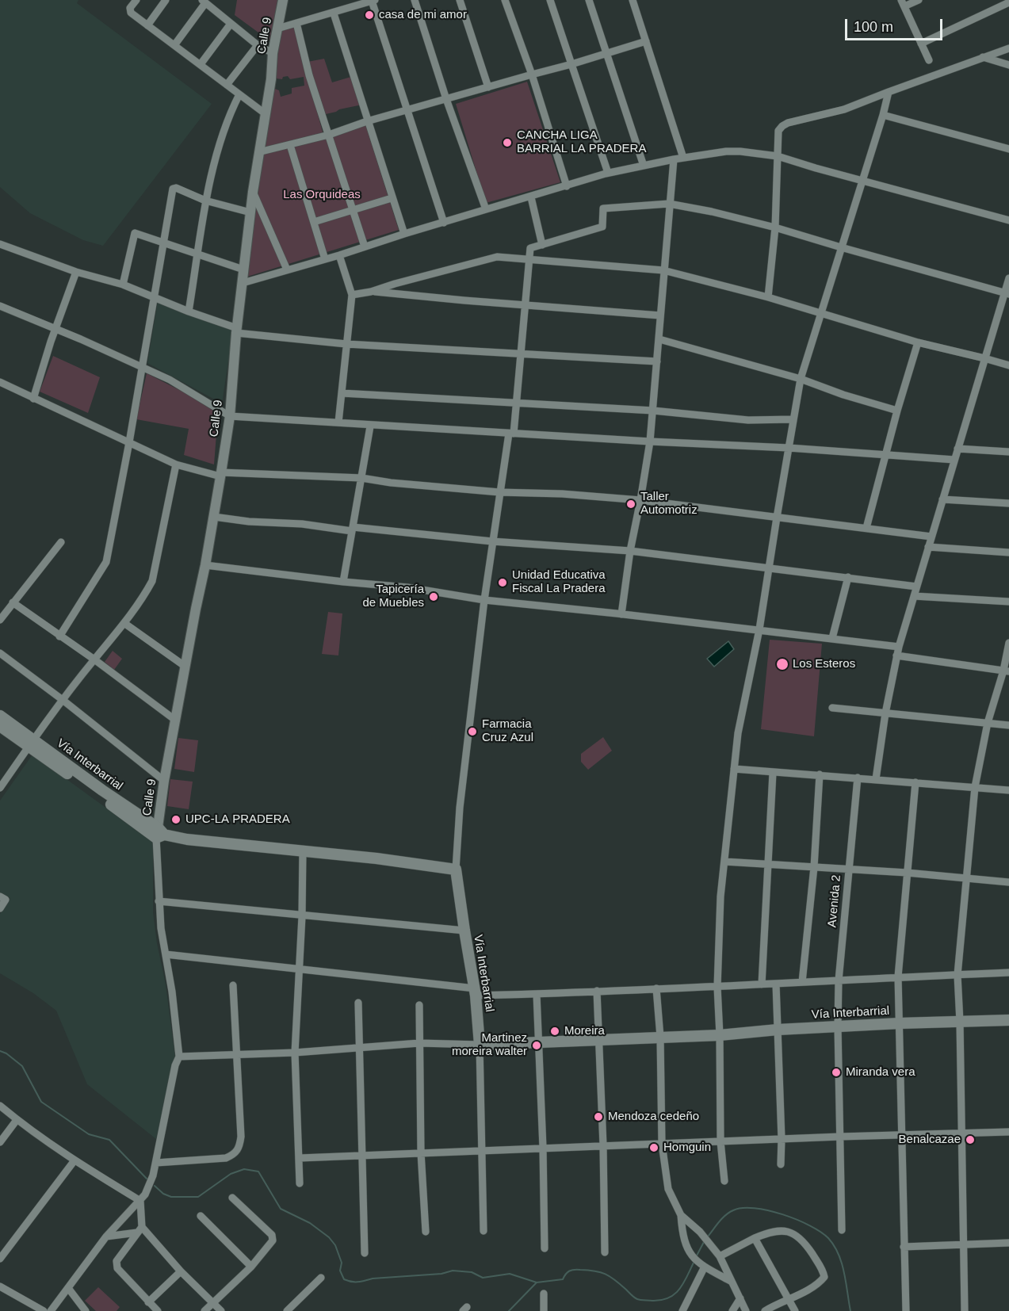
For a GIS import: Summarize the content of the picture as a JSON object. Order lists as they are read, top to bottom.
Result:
{
  "streets": {
    "main road": ["Vía Interbarrial"],
    "street": ["Calle 9", "Avenida 2"]
  },
  "crossings": [
    ["Calle 9", "Vía Interbarrial"],
    ["Vía Interbarrial", "Avenida 2"]
  ],
  "parks": ["Las Orquideas"],
  "places": [
    "casa de mi amor",
    "CANCHA LIGA BARRIAL LA PRADERA",
    "Taller Automotriz",
    "Unidad Educativa Fiscal La Pradera",
    "Tapicería de Muebles",
    "Los Esteros",
    "Farmacia Cruz Azul",
    "UPC-LA PRADERA",
    "Moreira",
    "Martinez moreira walter",
    "Miranda vera",
    "Mendoza cedeño",
    "Benalcazae",
    "Homguin"
  ],
  "scale_bar": "100 m"
}
